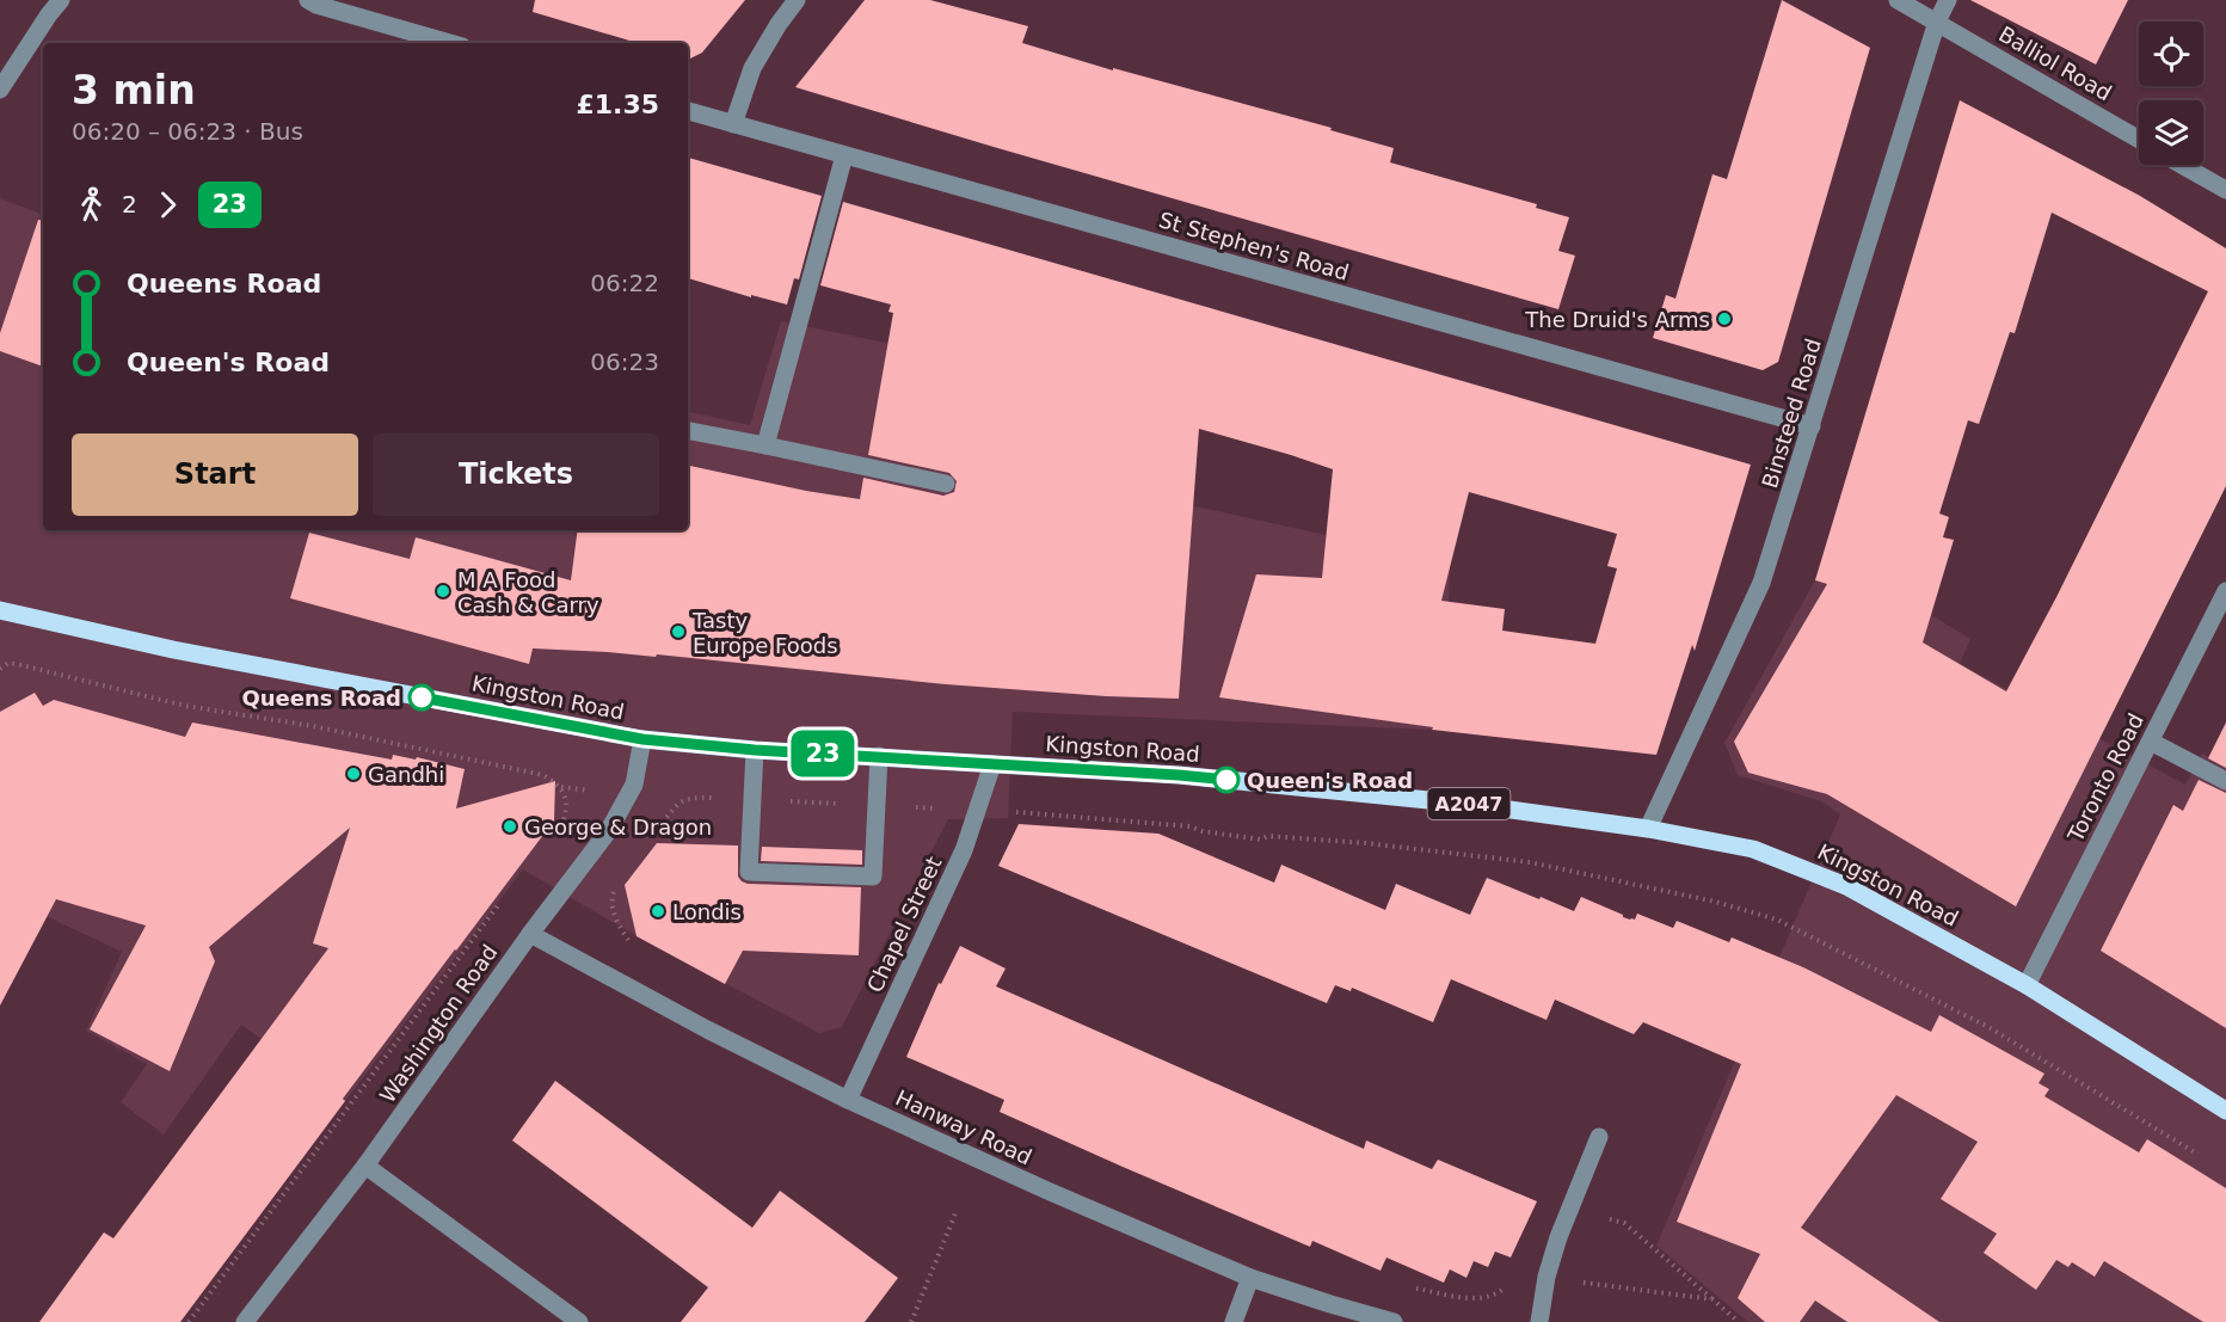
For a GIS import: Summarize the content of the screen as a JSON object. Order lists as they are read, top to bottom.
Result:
{
  "streets": {
    "main road": ["Kingston Road", "A2047"],
    "street": [
      "Balliol Road",
      "St Stephen's Road",
      "Binsteed Road",
      "Toronto Road",
      "Chapel Street",
      "Washington Road",
      "Hanway Road"
    ]
  },
  "crossings": [
    ["Balliol Road", "Binsteed Road"],
    ["St Stephen's Road", "Binsteed Road"],
    ["Binsteed Road", "Kingston Road"],
    ["Kingston Road", "Toronto Road"],
    ["Kingston Road", "Chapel Street"],
    ["Kingston Road", "Washington Road"],
    ["Chapel Street", "Hanway Road"],
    ["Washington Road", "Hanway Road"]
  ],
  "places": [
    "The Druid's Arms",
    "M A Food Cash & Carry",
    "Tasty Europe Foods",
    "Queens Road",
    "Gandhi",
    "Queen's Road",
    "George & Dragon",
    "Londis"
  ],
  "lines": ["bus line 23"],
  "page": {
    "on_map": "23",
    "heading": ["3 min", "06:20 – 06:23 · Bus", "£1.35"],
    "legs": ["2", "23"],
    "list": [
      {
        "name": "Queens Road",
        "value": "06:22"
      },
      {
        "name": "Queen's Road",
        "value": "06:23"
      }
    ],
    "buttons": ["Start", "Tickets"]
  }
}
